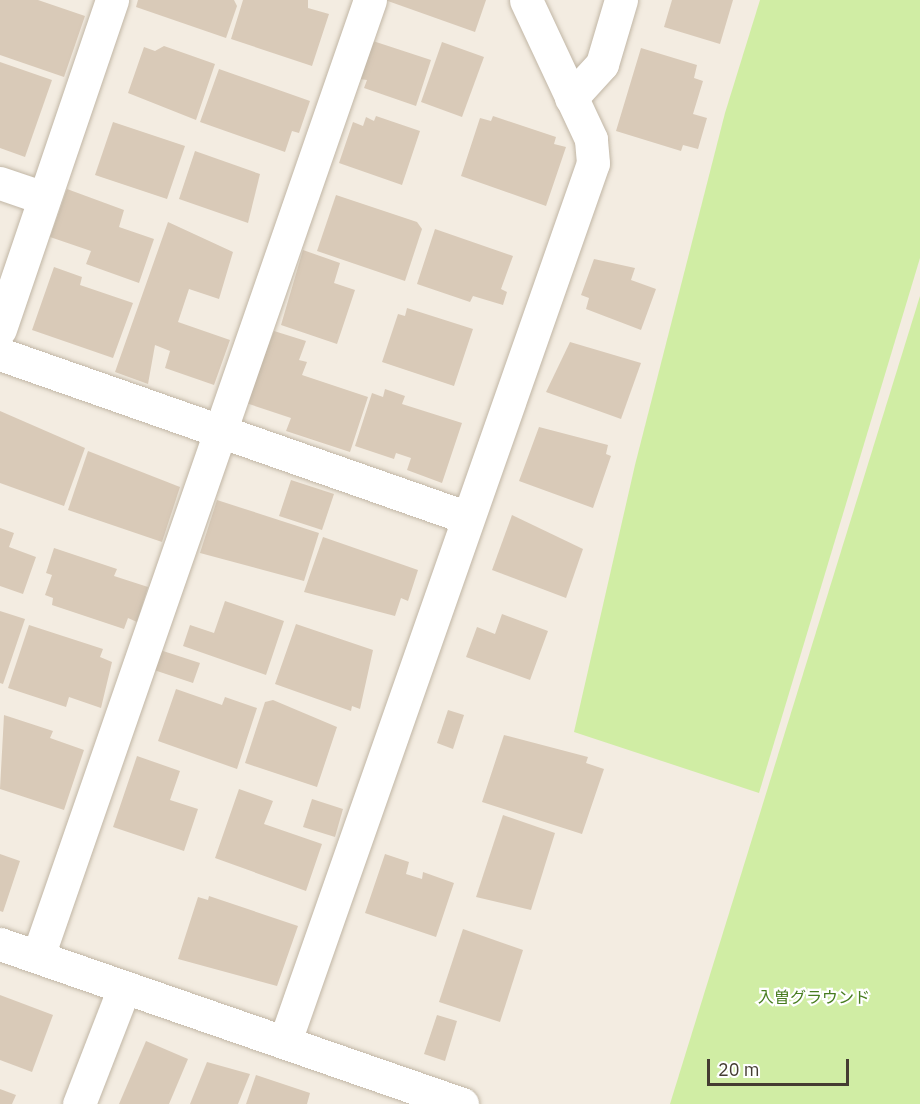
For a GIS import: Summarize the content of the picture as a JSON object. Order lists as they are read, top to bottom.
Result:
{
  "parks": ["入曽グラウンド"],
  "scale_bar": "20 m"
}
